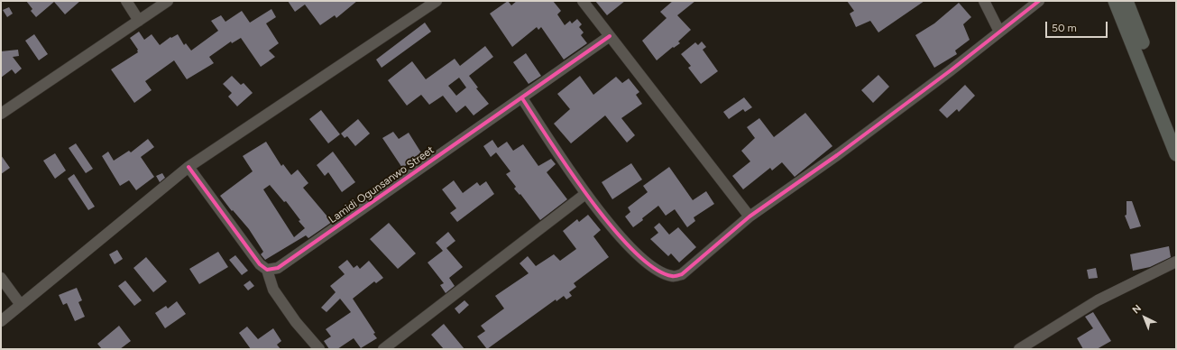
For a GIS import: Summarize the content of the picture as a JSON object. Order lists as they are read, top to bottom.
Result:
{
  "streets": {
    "street": ["Lamidi Ogunsanwo Street"]
  },
  "scale_bar": "50 m",
  "north": "top left"
}
